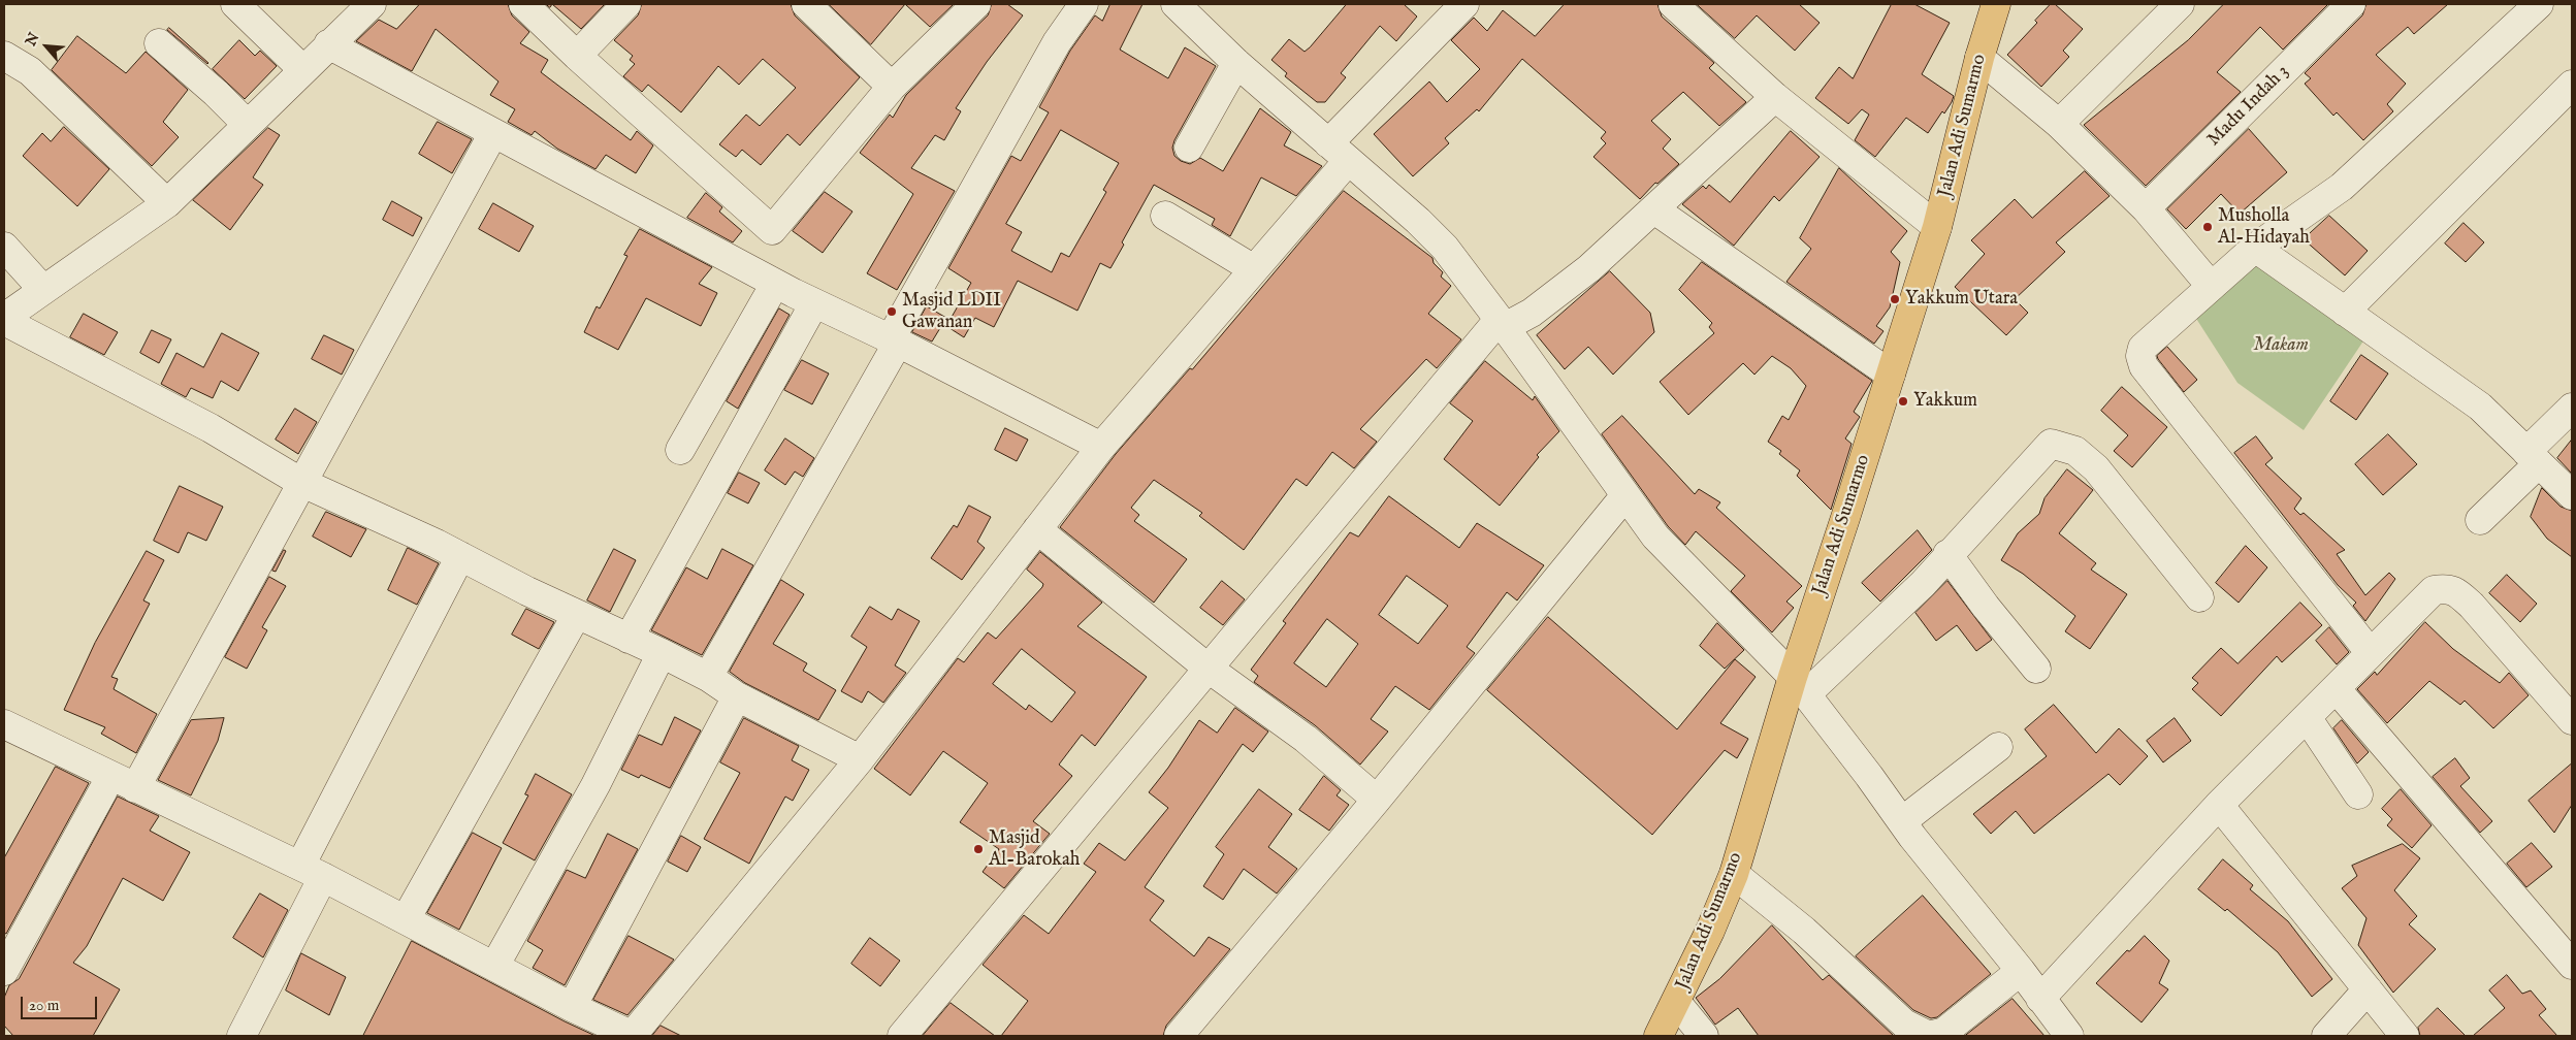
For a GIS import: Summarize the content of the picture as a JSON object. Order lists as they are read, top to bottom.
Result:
{
  "streets": {
    "main road": ["Jalan Adi Sumarmo"],
    "street": ["Madu Indah 3"]
  },
  "parks": ["Makam"],
  "places": [
    "Musholla Al-Hidayah",
    "Yakkum Utara",
    "Masjid LDII Gawanan",
    "Yakkum",
    "Masjid Al-Barokah"
  ],
  "scale_bar": "20 m",
  "north": "top left"
}
